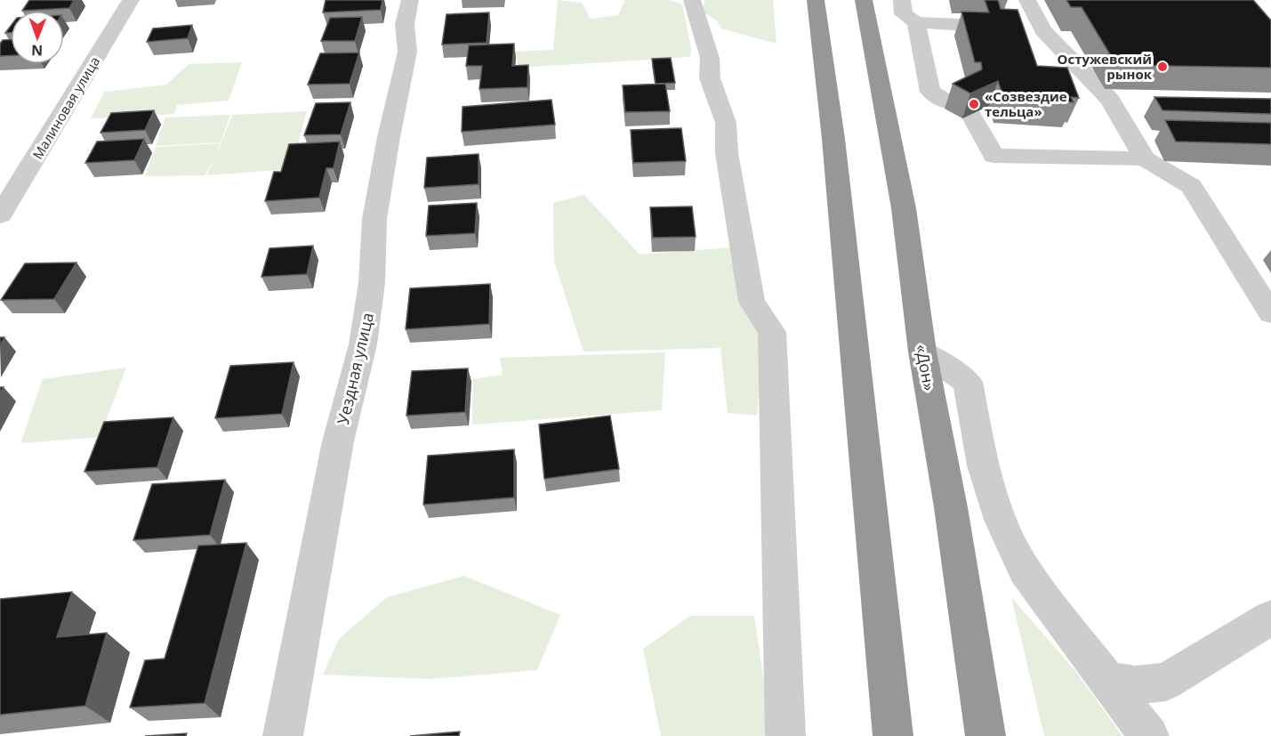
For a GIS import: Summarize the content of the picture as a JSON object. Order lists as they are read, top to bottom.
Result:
{
  "streets": {
    "highway": ["«Дон»"],
    "street": ["Малиновая улица", "Уездная улица"]
  },
  "places": ["Остужевский рынок", "«Созвездие тельца»"],
  "north": "bottom"
}
